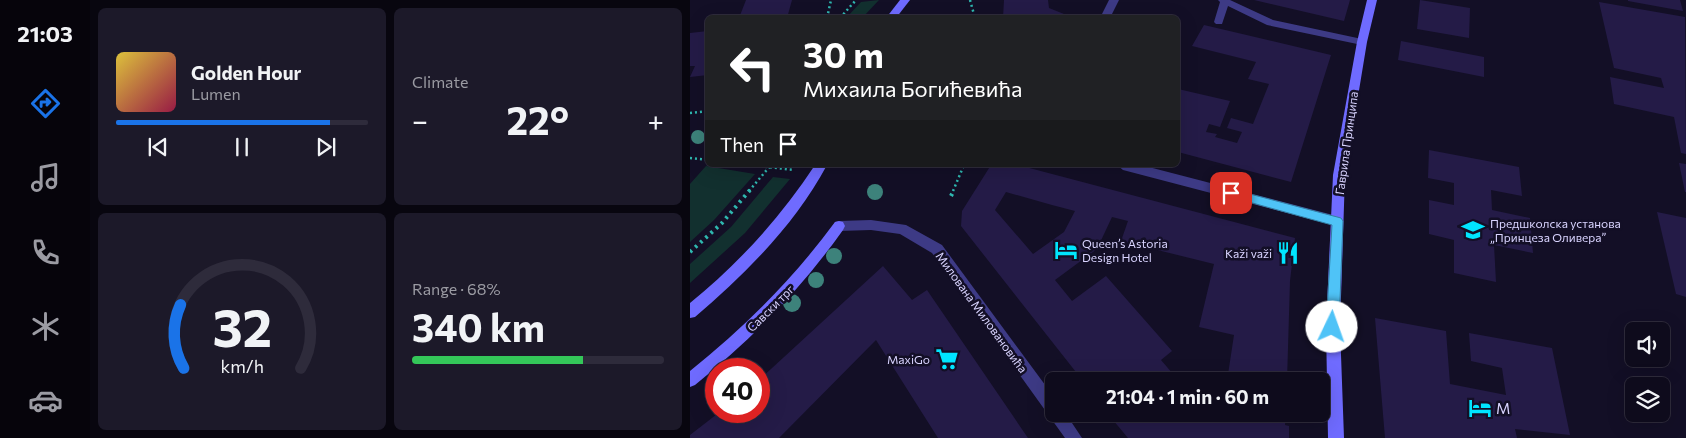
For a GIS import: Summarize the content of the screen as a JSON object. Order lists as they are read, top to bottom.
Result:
{
  "streets": {
    "street": ["Гаврила Принципа", "Савски трг", "Милована Миловановића"]
  },
  "crossings": [
    ["Савски трг", "Милована Миловановића"]
  ],
  "places": {
    "school or university": ["Предшколска установа „Принцеза Оливера”"],
    "hotel": ["Queen’s Astoria Design Hotel", "M"],
    "restaurant": ["Kaži važi"],
    "supermarket": ["MaxiGo"]
  },
  "page": {
    "tabs": "21:03",
    "tile": [
      "Climate",
      ["Range · 68%", "340 km"]
    ],
    "turn": ["30 m", "Михаила Богићевића"],
    "song": ["Golden Hour", "Lumen"],
    "heat": ["−", "22°", "+"],
    "then": "Then",
    "limit": "40",
    "trip": "21:04 · 1 min · 60 m",
    "gauge": ["32", "km/h"]
  }
}
